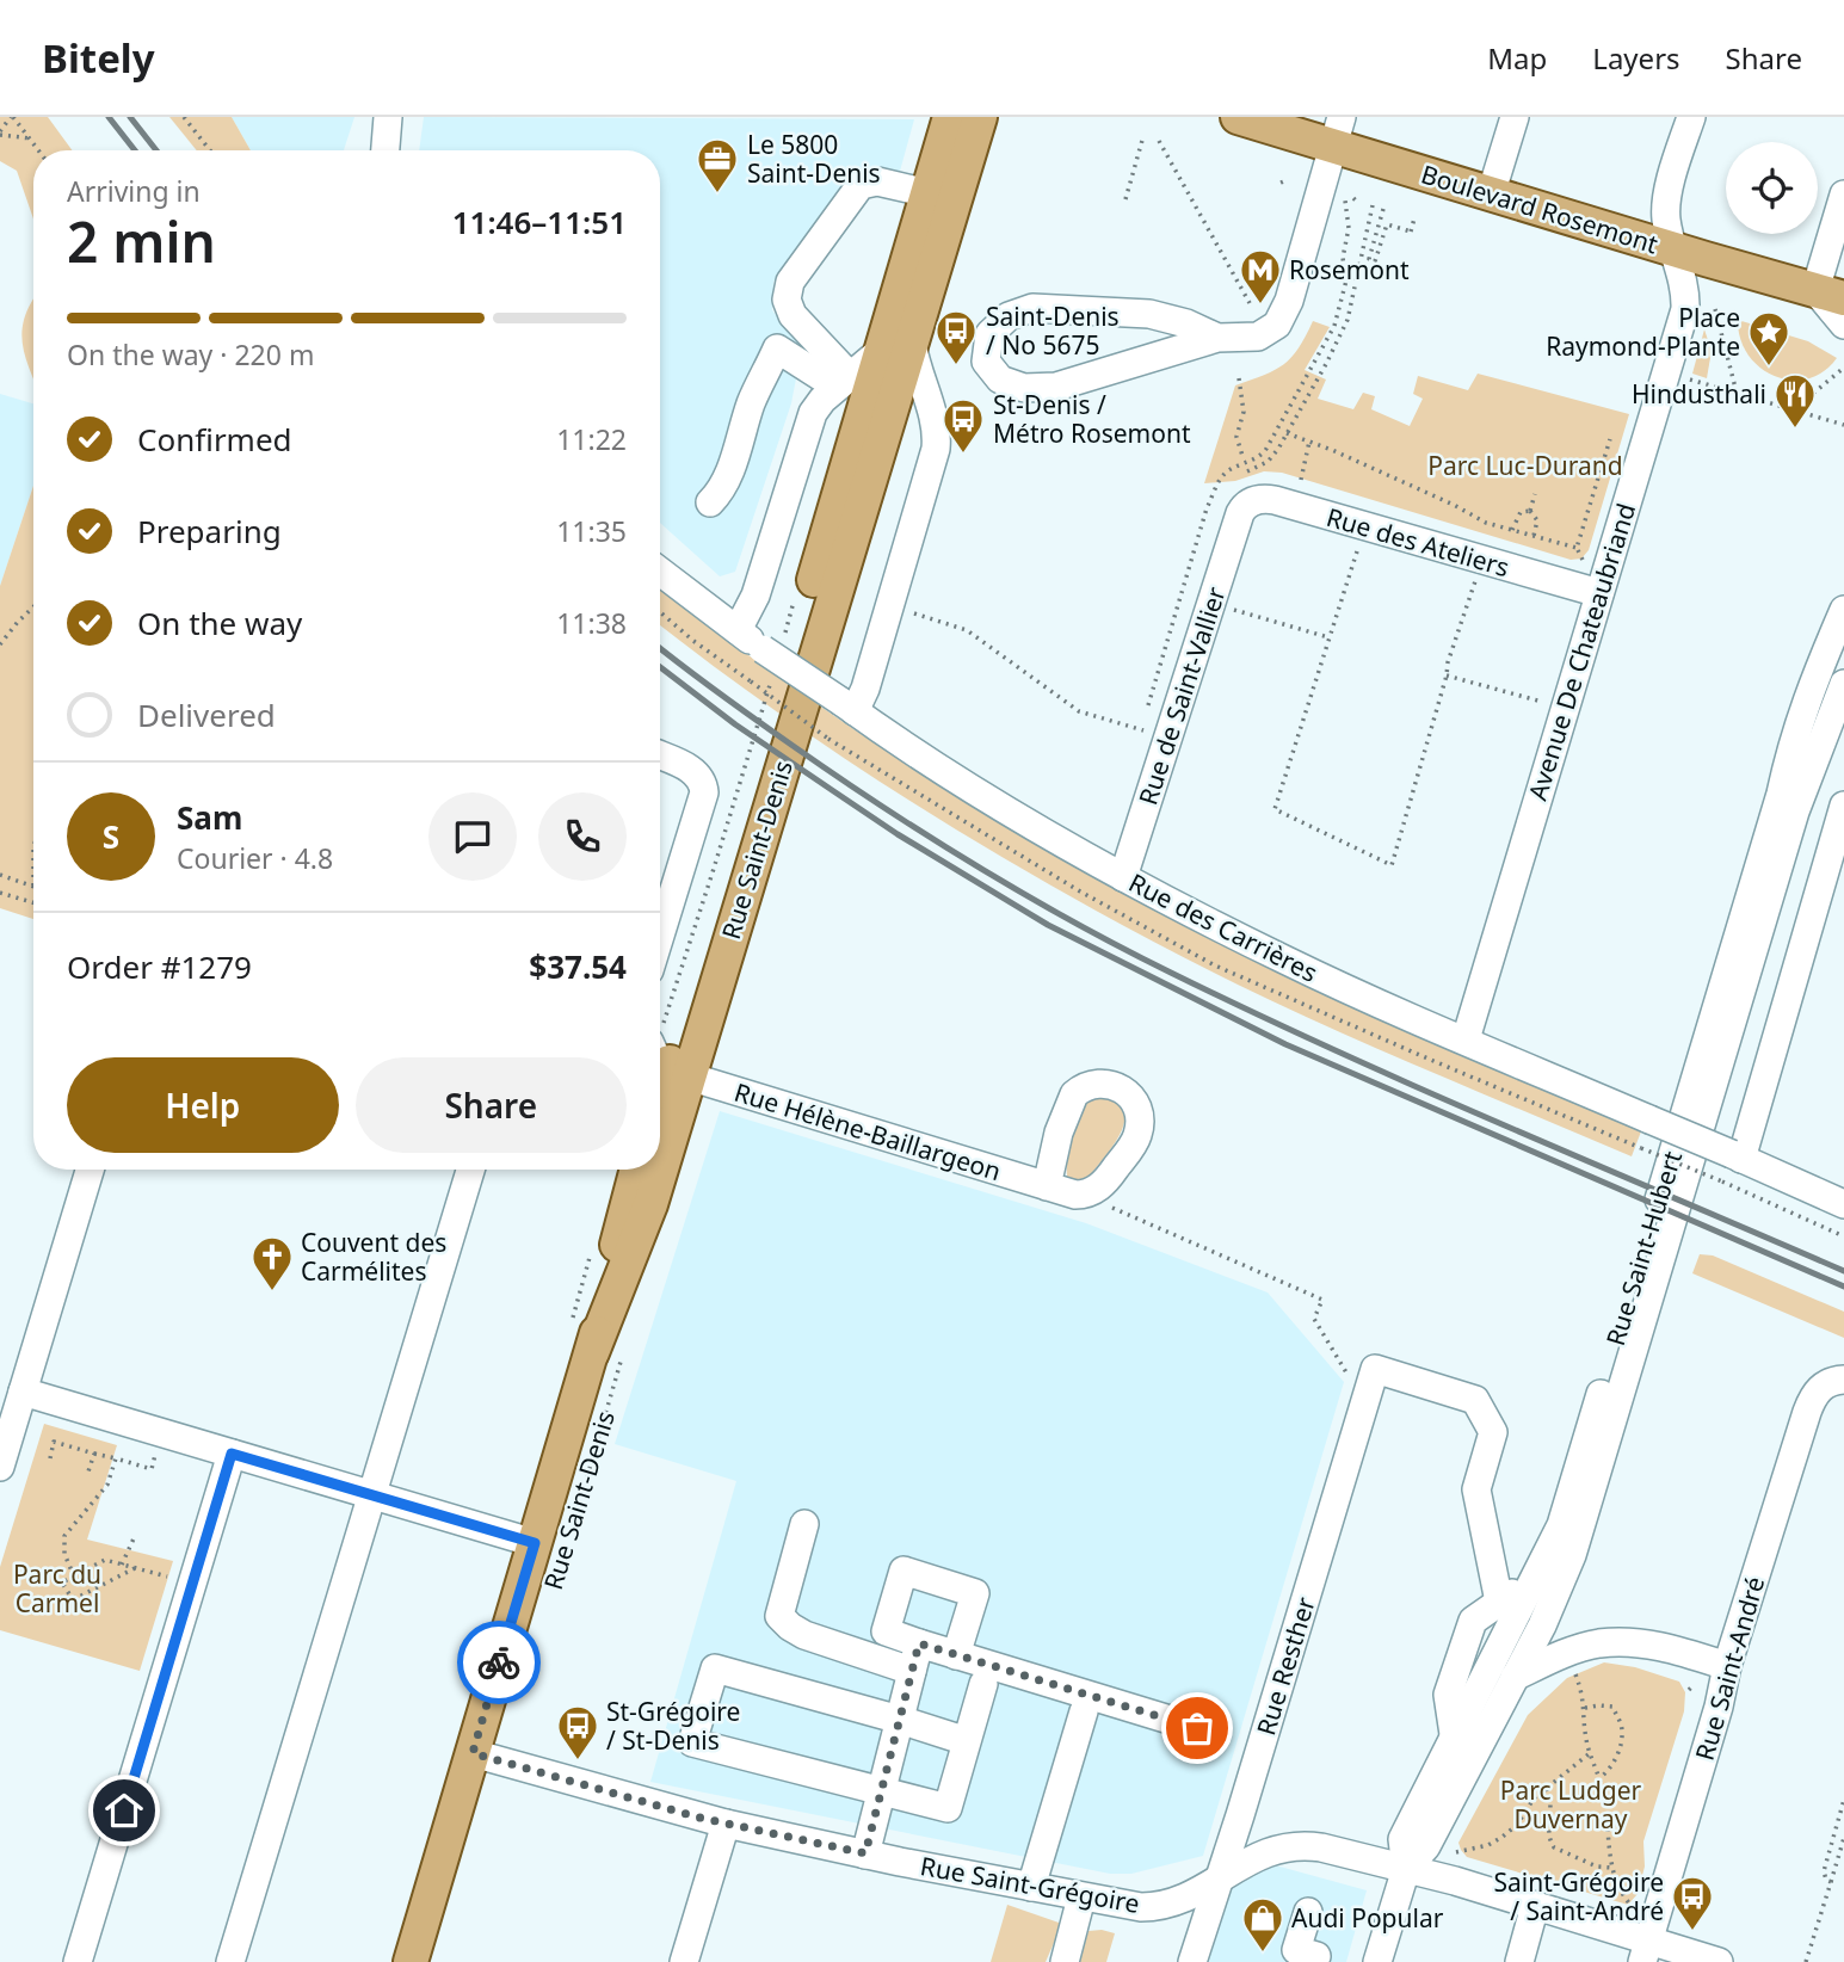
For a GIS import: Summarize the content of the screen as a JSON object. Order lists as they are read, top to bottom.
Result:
{
  "streets": {
    "main road": ["Boulevard Rosemont", "Rue Saint-Denis"],
    "street": [
      "Rue des Ateliers",
      "Avenue De Chateaubriand",
      "Rue de Saint-Vallier",
      "Rue des Carrières",
      "Rue Hélène-Baillargeon",
      "Rue Saint-Hubert",
      "Rue Resther",
      "Rue Saint-André",
      "Rue Saint-Grégoire"
    ]
  },
  "crossings": [
    ["Boulevard Rosemont", "Avenue De Chateaubriand"],
    ["Rue des Ateliers", "Avenue De Chateaubriand"],
    ["Rue des Ateliers", "Rue de Saint-Vallier"],
    ["Avenue De Chateaubriand", "Rue des Carrières"],
    ["Rue de Saint-Vallier", "Rue des Carrières"],
    ["Rue Saint-Denis", "Rue des Carrières"],
    ["Rue Saint-Denis", "Rue Hélène-Baillargeon"],
    ["Rue Saint-Denis", "Rue Saint-Grégoire"],
    ["Rue Saint-Hubert", "Rue Saint-Grégoire"],
    ["Rue Resther", "Rue Saint-Grégoire"],
    ["Rue Saint-André", "Rue Saint-Grégoire"]
  ],
  "parks": ["Parc Luc-Durand", "Parc du Carmel", "Parc Ludger Duvernay"],
  "places": {
    "office": ["Le 5800 Saint-Denis"],
    "metro station": ["Rosemont"],
    "bus stop": [
      "Saint-Denis / No 5675",
      "St-Denis / Métro Rosemont",
      "St-Grégoire / St-Denis",
      "Saint-Grégoire / Saint-André"
    ],
    "place": ["Place Raymond-Plante"],
    "restaurant": ["Hindusthali"],
    "church": ["Couvent des Carmélites"],
    "shop": ["Audi Popular"]
  },
  "page": {
    "header": "Bitely",
    "nav": ["Map", "Layers", "Share"],
    "heading": ["2 min", "Arriving in", "11:46–11:51"],
    "panel": [
      "Sam",
      "Courier · 4.8",
      "Order #1279",
      "$37.54"
    ],
    "bar": "On the way · 220 m",
    "list": [
      ["Confirmed", "11:22"],
      ["Preparing", "11:35"],
      ["On the way", "11:38"],
      "Delivered"
    ],
    "round": "S",
    "buttons": ["Help", "Share"]
  }
}
